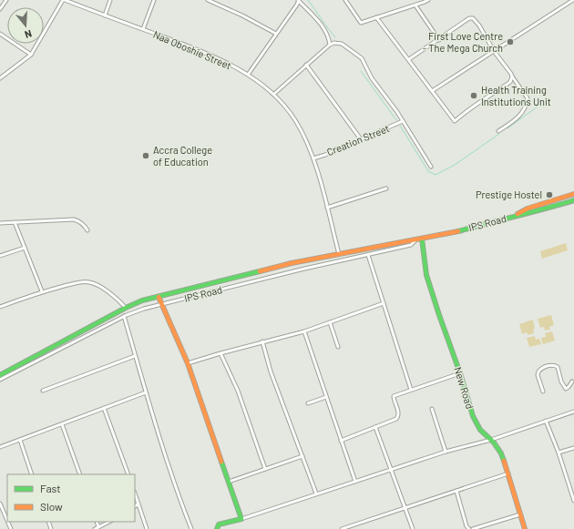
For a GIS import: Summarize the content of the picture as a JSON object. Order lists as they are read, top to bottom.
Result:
{
  "streets": {
    "street": [
      "Naa Oboshie Street",
      "Creation Street",
      "IPS Road",
      "New Road"
    ]
  },
  "crossings": [
    ["Naa Oboshie Street", "Creation Street"],
    ["Naa Oboshie Street", "IPS Road"],
    ["IPS Road", "New Road"]
  ],
  "places": [
    "First Love Centre - The Mega Church",
    "Health Training Institutions Unit",
    "Accra College of Education",
    "Prestige Hostel"
  ],
  "legend": ["Fast", "Slow"],
  "north": "bottom"
}
